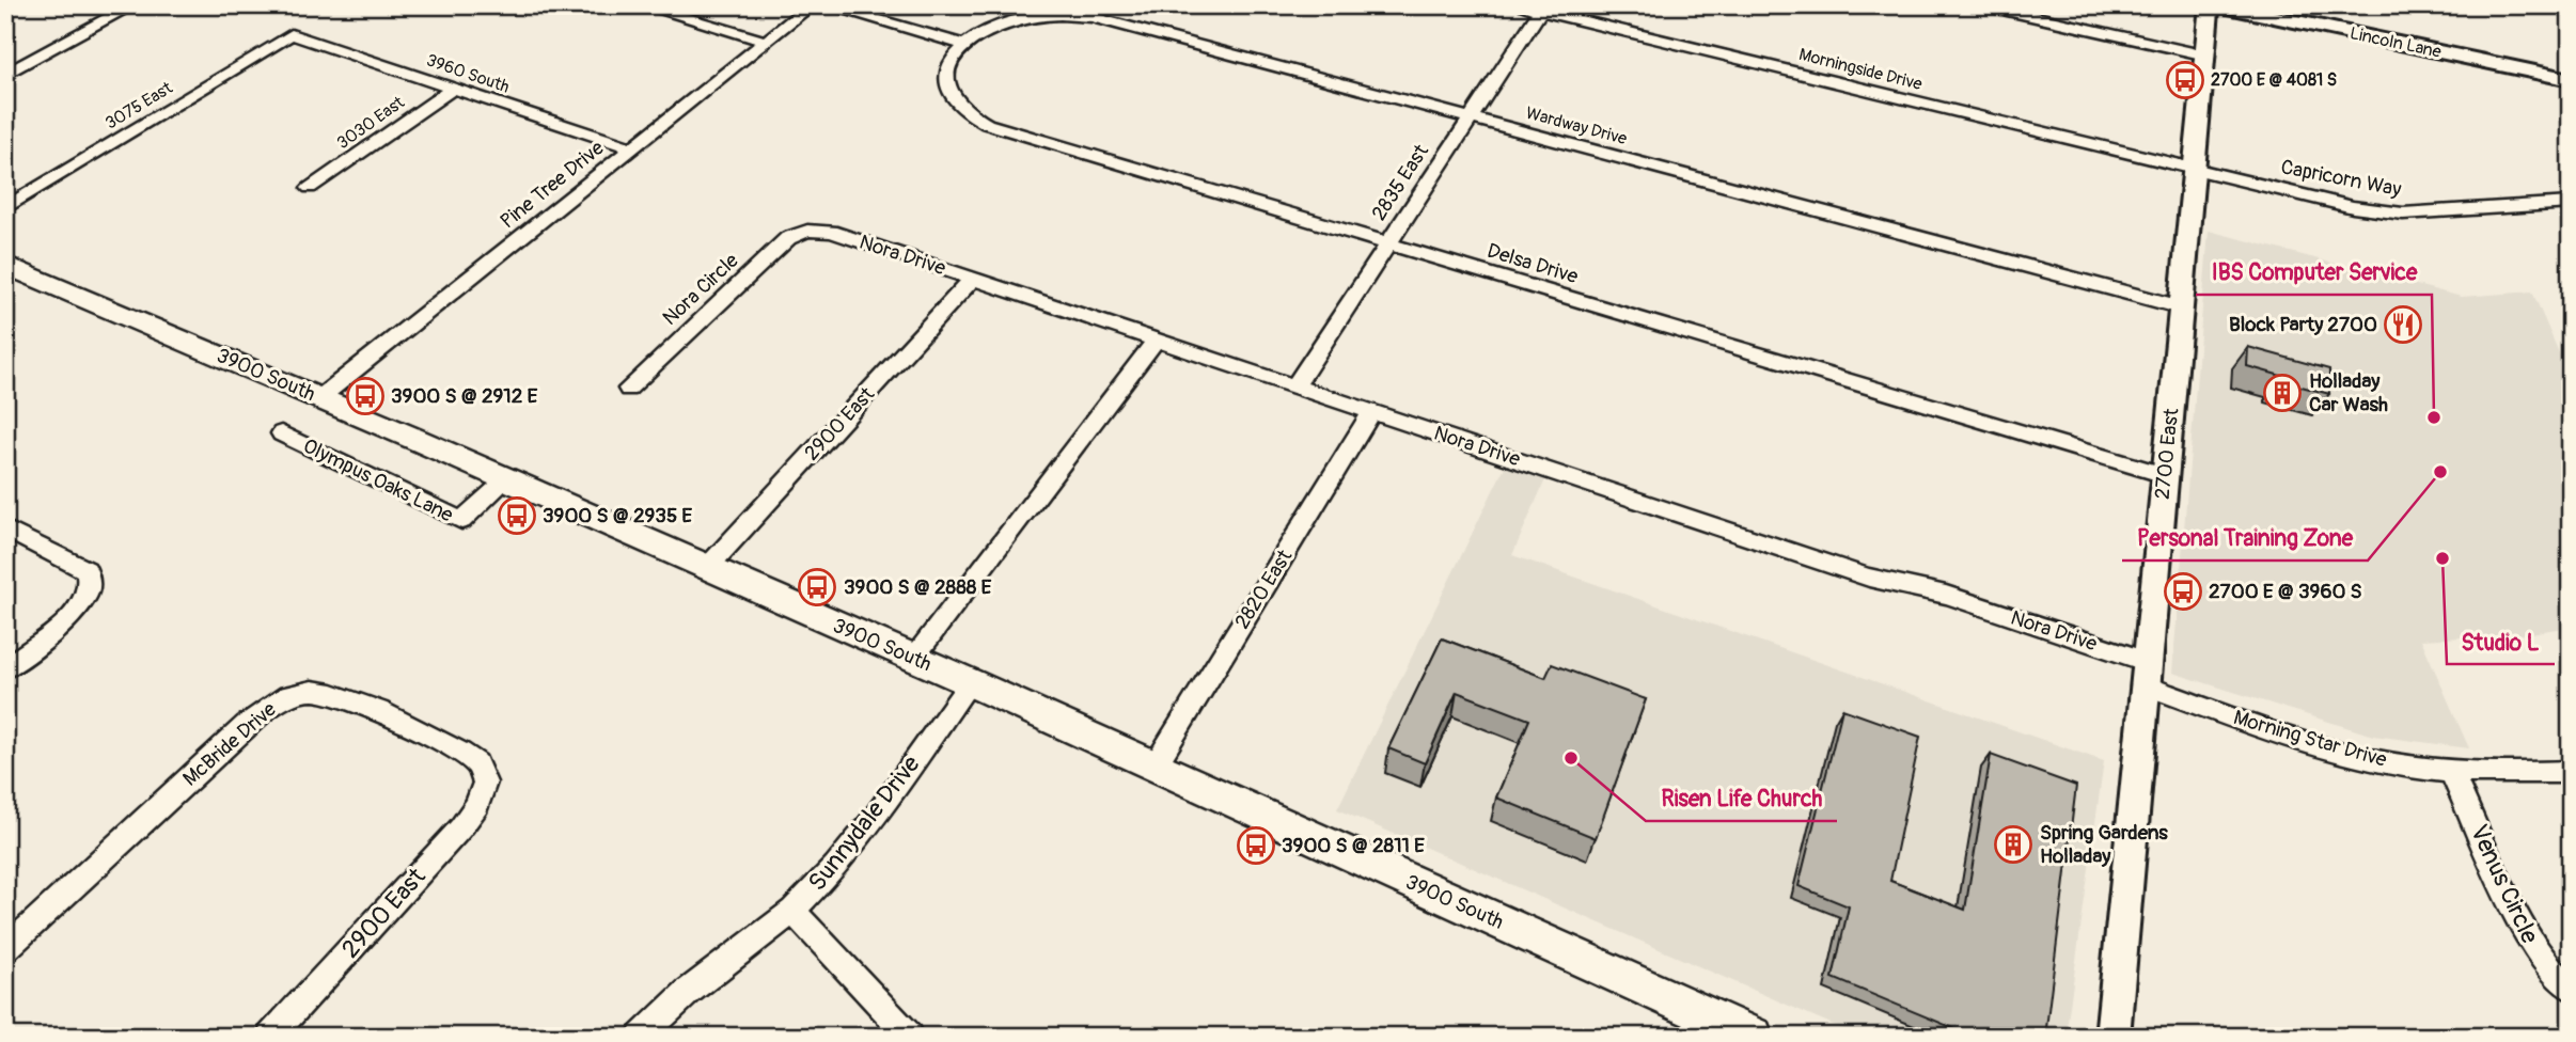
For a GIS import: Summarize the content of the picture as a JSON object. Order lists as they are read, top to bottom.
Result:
{
  "streets": {
    "main road": ["3900 South"],
    "street": [
      "Lincoln Lane",
      "Morningside Drive",
      "3960 South",
      "3075 East",
      "3030 East",
      "Wardway Drive",
      "Capricorn Way",
      "2835 East",
      "Pine Tree Drive",
      "Nora Drive",
      "Delsa Drive",
      "Nora Circle",
      "2900 East",
      "2700 East",
      "Olympus Oaks Lane",
      "2820 East",
      "Morning Star Drive",
      "McBride Drive",
      "Sunnydale Drive",
      "Venus Circle"
    ]
  },
  "crossings": [
    ["Morningside Drive", "Capricorn Way"],
    ["Morningside Drive", "2835 East"],
    ["Morningside Drive", "2700 East"],
    ["3960 South", "3075 East"],
    ["3960 South", "3030 East"],
    ["3960 South", "Pine Tree Drive"],
    ["Wardway Drive", "2835 East"],
    ["Wardway Drive", "Delsa Drive"],
    ["Wardway Drive", "2700 East"],
    ["Capricorn Way", "2700 East"],
    ["2835 East", "Nora Drive"],
    ["2835 East", "Delsa Drive"],
    ["Pine Tree Drive", "3900 South"],
    ["Nora Drive", "Nora Circle"],
    ["Nora Drive", "2900 East"],
    ["Nora Drive", "2700 East"],
    ["Nora Drive", "2820 East"],
    ["Nora Drive", "Morning Star Drive"],
    ["Delsa Drive", "2700 East"],
    ["3900 South", "2900 East"],
    ["3900 South", "Olympus Oaks Lane"],
    ["3900 South", "2820 East"],
    ["3900 South", "Sunnydale Drive"],
    ["2900 East", "McBride Drive"],
    ["2700 East", "Morning Star Drive"],
    ["Morning Star Drive", "Venus Circle"]
  ],
  "places": {
    "bus stop": [
      "2700 E @ 4081 S",
      "3900 S @ 2912 E",
      "3900 S @ 2935 E",
      "3900 S @ 2888 E",
      "2700 E @ 3960 S",
      "3900 S @ 2811 E"
    ],
    "restaurant": ["Block Party 2700"],
    "building": ["Holladay Car Wash", "Spring Gardens Holladay"],
    "other": [
      "IBS Computer Service",
      "Personal Training Zone",
      "Studio L",
      "Risen Life Church"
    ]
  }
}
